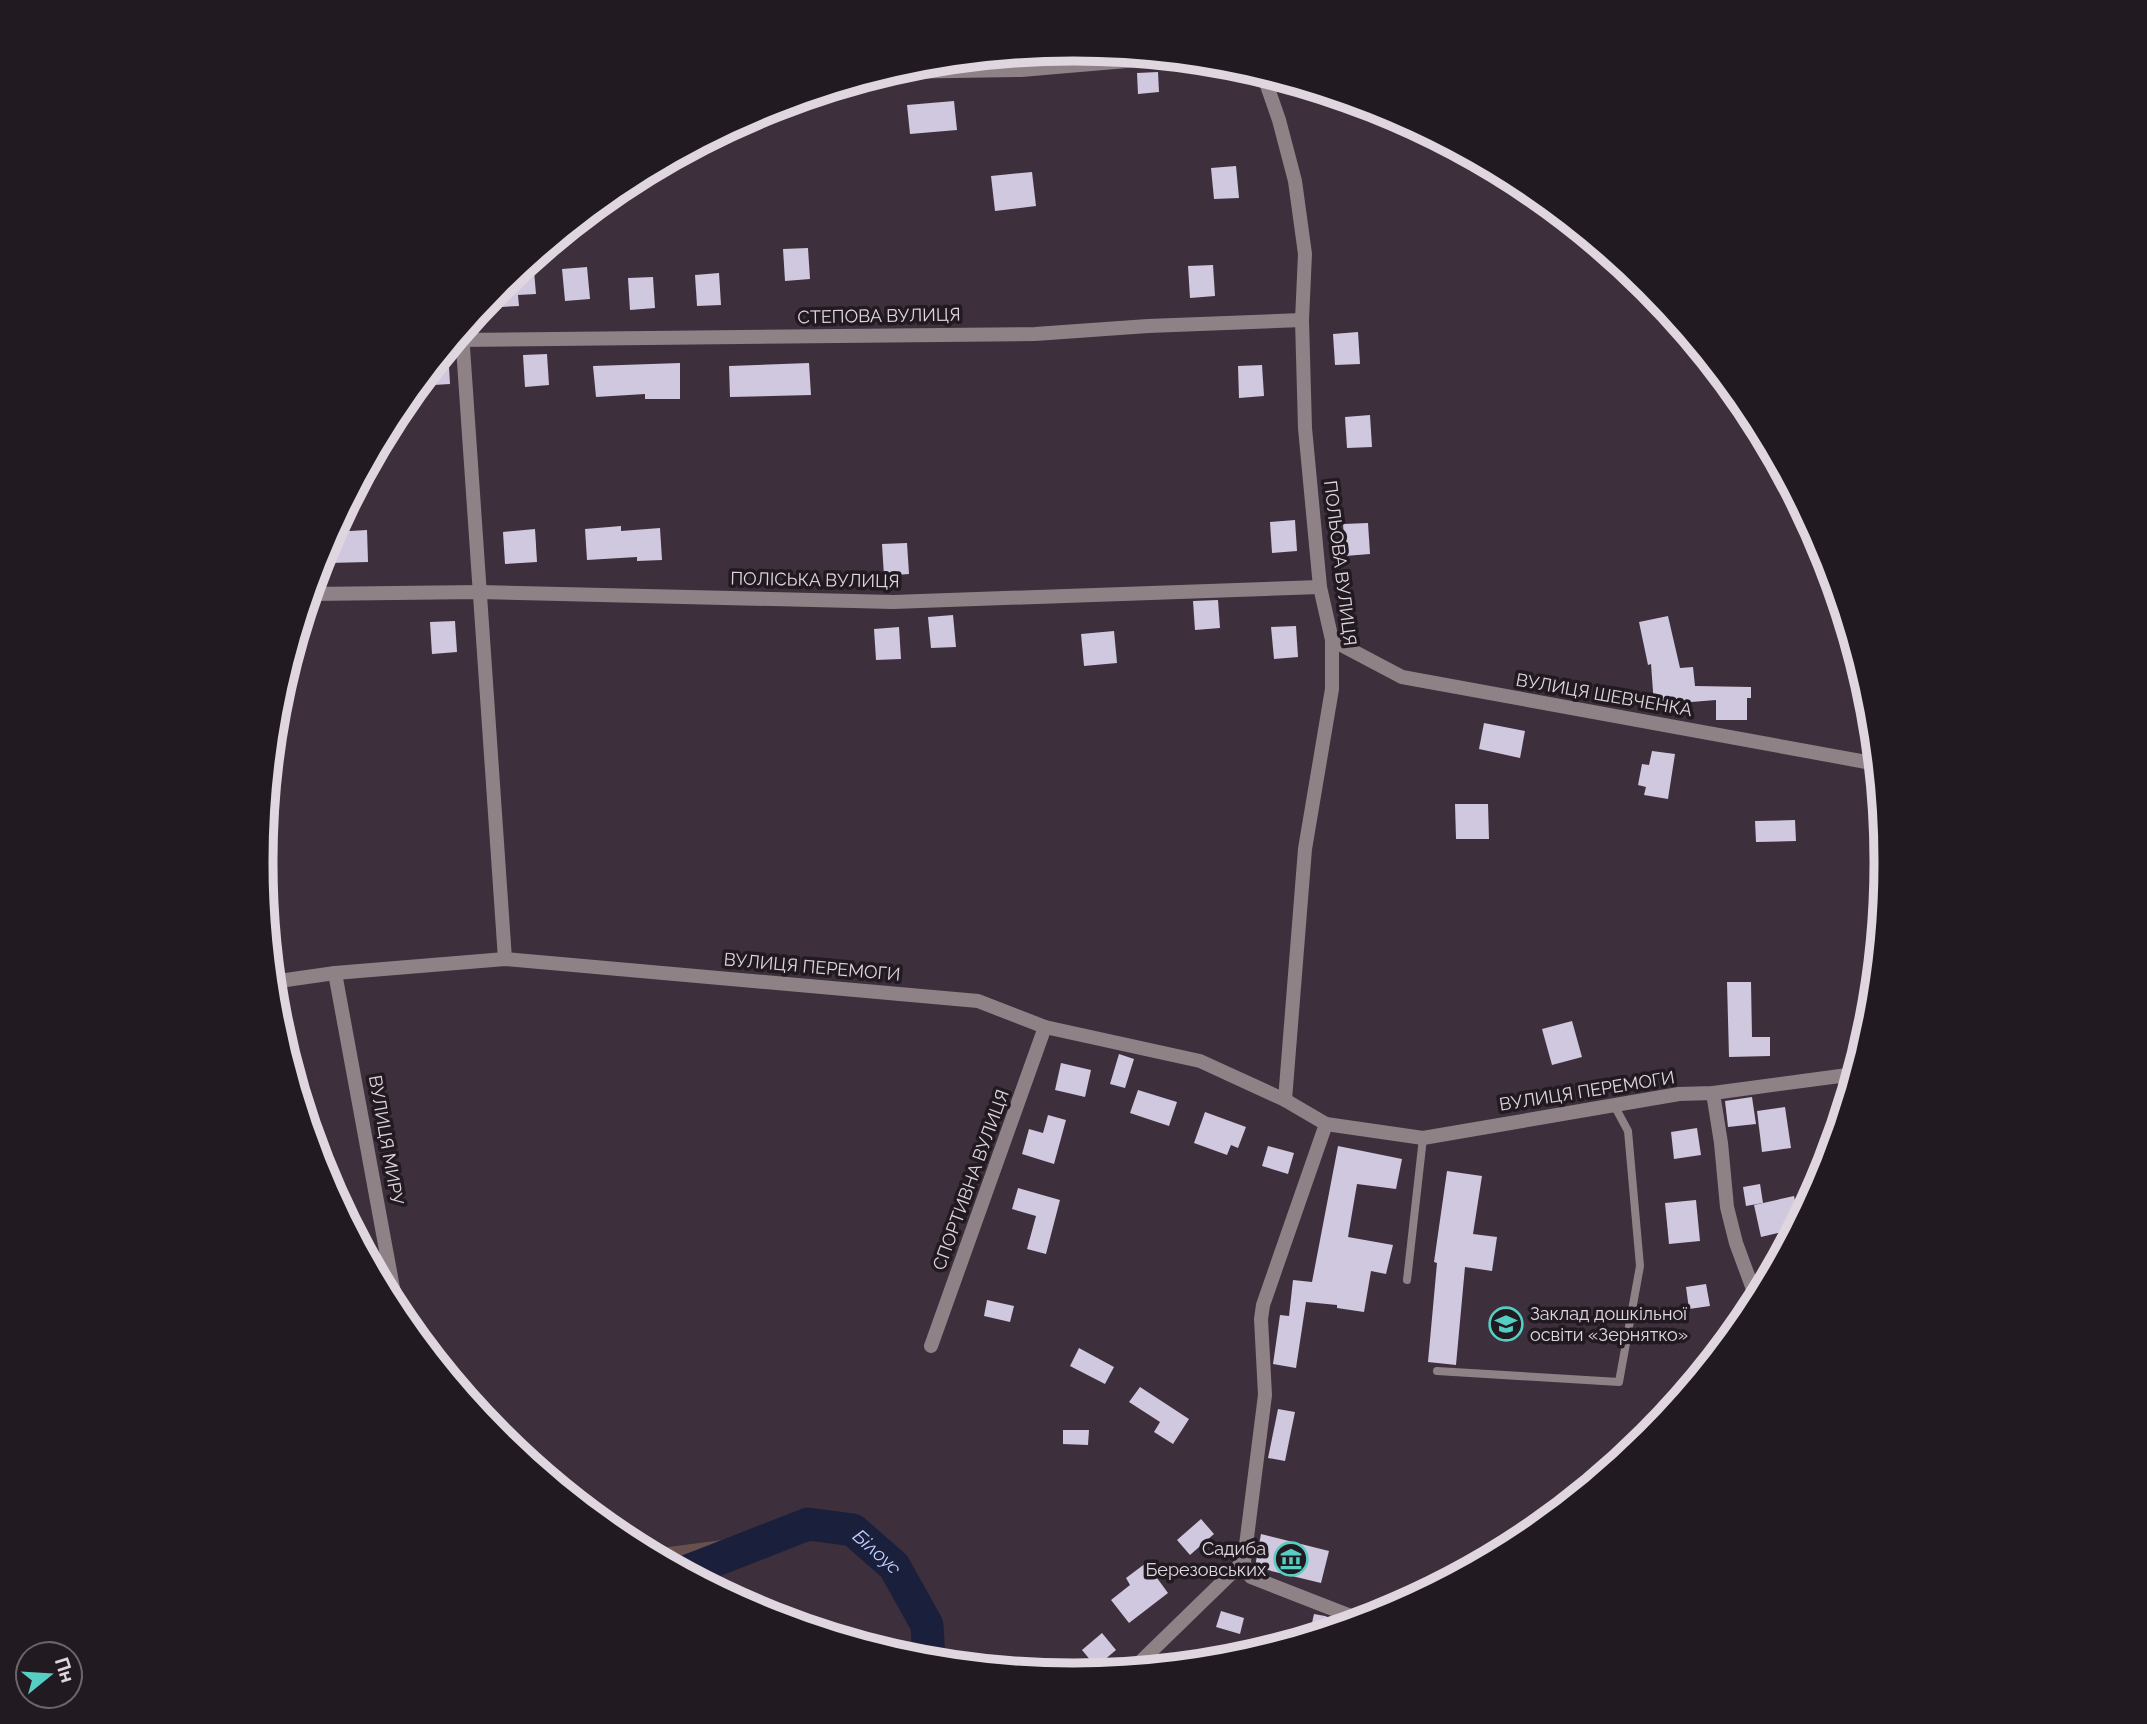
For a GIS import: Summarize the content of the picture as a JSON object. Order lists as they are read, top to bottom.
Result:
{
  "streets": {
    "street": [
      "СТЕПОВА ВУЛИЦЯ",
      "ПОЛЬОВА ВУЛИЦЯ",
      "ПОЛІСЬКА ВУЛИЦЯ",
      "ВУЛИЦЯ ШЕВЧЕНКА",
      "ВУЛИЦЯ ПЕРЕМОГИ",
      "ВУЛИЦЯ МИРУ",
      "СПОРТИВНА ВУЛИЦЯ"
    ]
  },
  "crossings": [
    ["СТЕПОВА ВУЛИЦЯ", "ПОЛЬОВА ВУЛИЦЯ"],
    ["ПОЛЬОВА ВУЛИЦЯ", "ПОЛІСЬКА ВУЛИЦЯ"],
    ["ПОЛЬОВА ВУЛИЦЯ", "ВУЛИЦЯ ШЕВЧЕНКА"],
    ["ПОЛЬОВА ВУЛИЦЯ", "ВУЛИЦЯ ПЕРЕМОГИ"],
    ["ВУЛИЦЯ ПЕРЕМОГИ", "ВУЛИЦЯ МИРУ"],
    ["ВУЛИЦЯ ПЕРЕМОГИ", "СПОРТИВНА ВУЛИЦЯ"]
  ],
  "water": ["Білоус"],
  "places": {
    "school or university": ["Заклад дошкільної освіти «Зернятко»"],
    "museum": ["Садиба Березовських"]
  },
  "north": "right"
}
